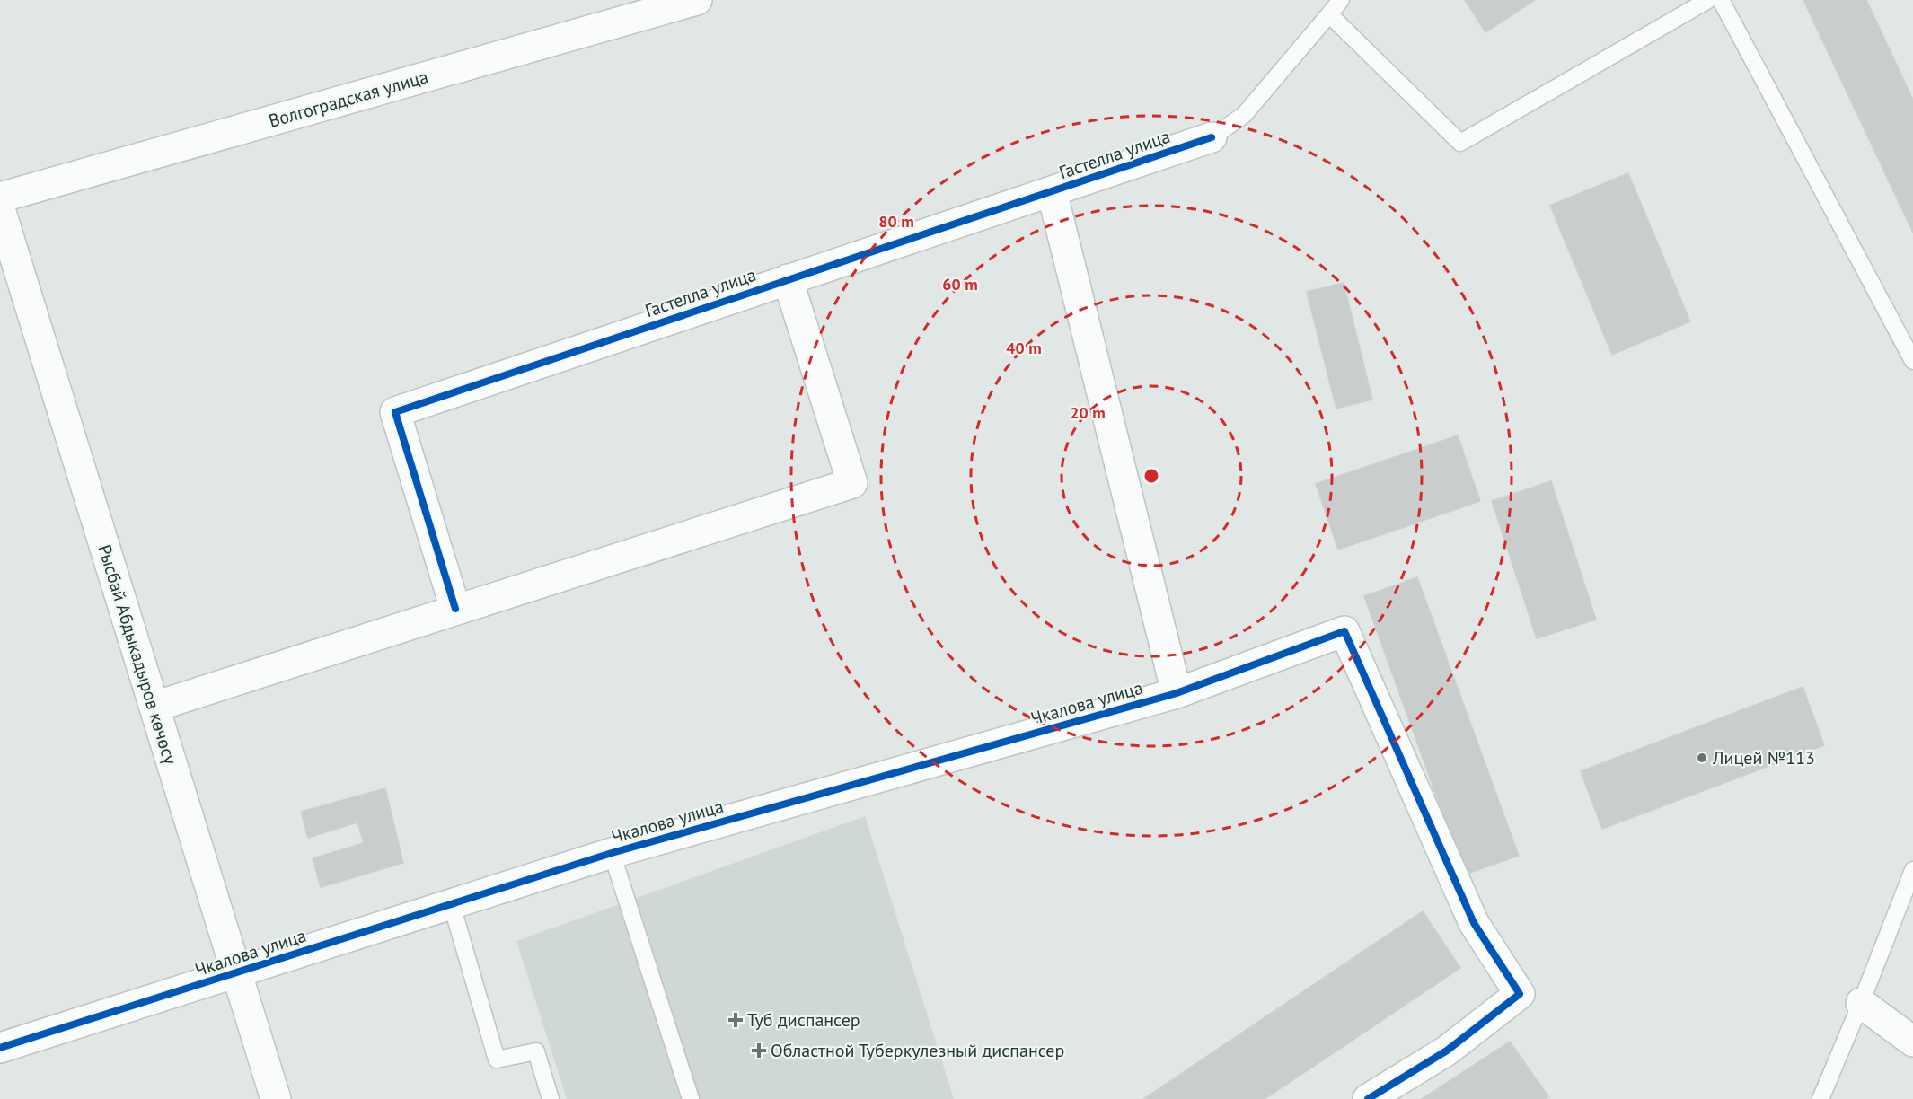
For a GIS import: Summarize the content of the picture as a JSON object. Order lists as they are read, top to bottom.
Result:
{
  "streets": {
    "street": [
      "Волгоградская улица",
      "Гастелла улица",
      "Рысбай Абдыкадыров көчөсү",
      "Чкалова улица"
    ]
  },
  "crossings": [
    ["Рысбай Абдыкадыров көчөсү", "Чкалова улица"]
  ],
  "places": {
    "other": ["Лицей №113"],
    "health": ["Туб диспансер", "Областной Туберкулезный диспансер"]
  },
  "rings": [
    "80 m",
    "60 m",
    "40 m",
    "20 m"
  ]
}
